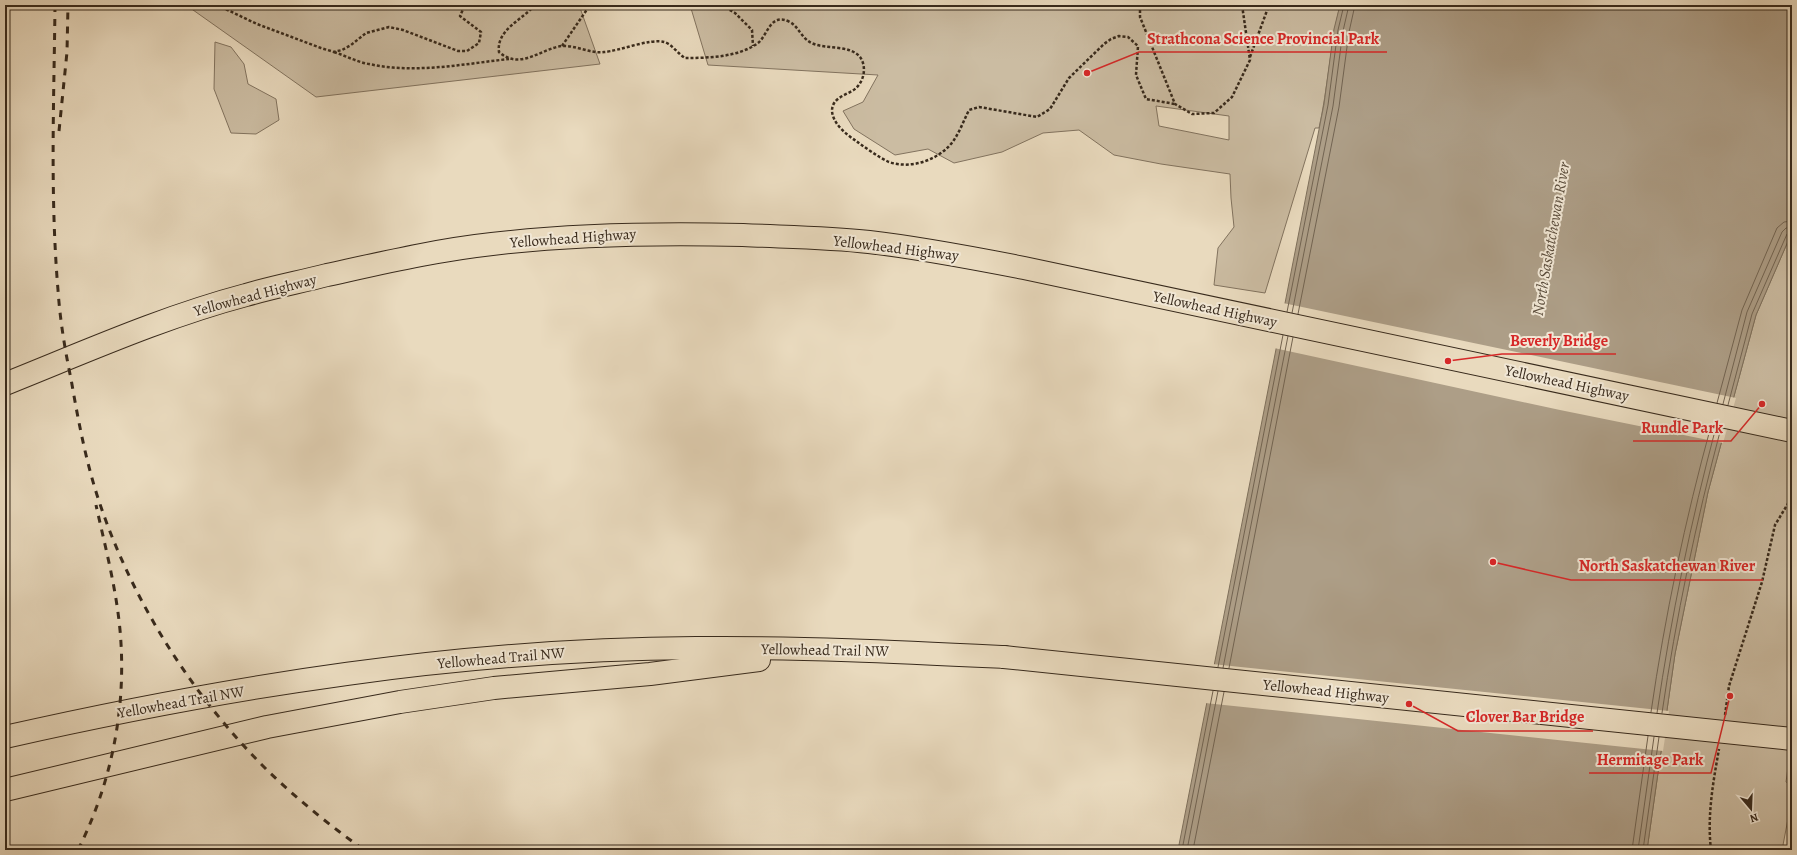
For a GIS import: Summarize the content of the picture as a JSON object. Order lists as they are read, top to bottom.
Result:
{
  "streets": {
    "highway": ["Yellowhead Highway", "Yellowhead Trail NW"]
  },
  "crossings": [
    ["Yellowhead Highway", "Yellowhead Trail NW"]
  ],
  "water": ["North Saskatchewan River"],
  "places": [
    "Strathcona Science Provincial Park",
    "Beverly Bridge",
    "Rundle Park",
    "North Saskatchewan River",
    "Hermitage Park",
    "Clover Bar Bridge"
  ],
  "north": "bottom"
}
